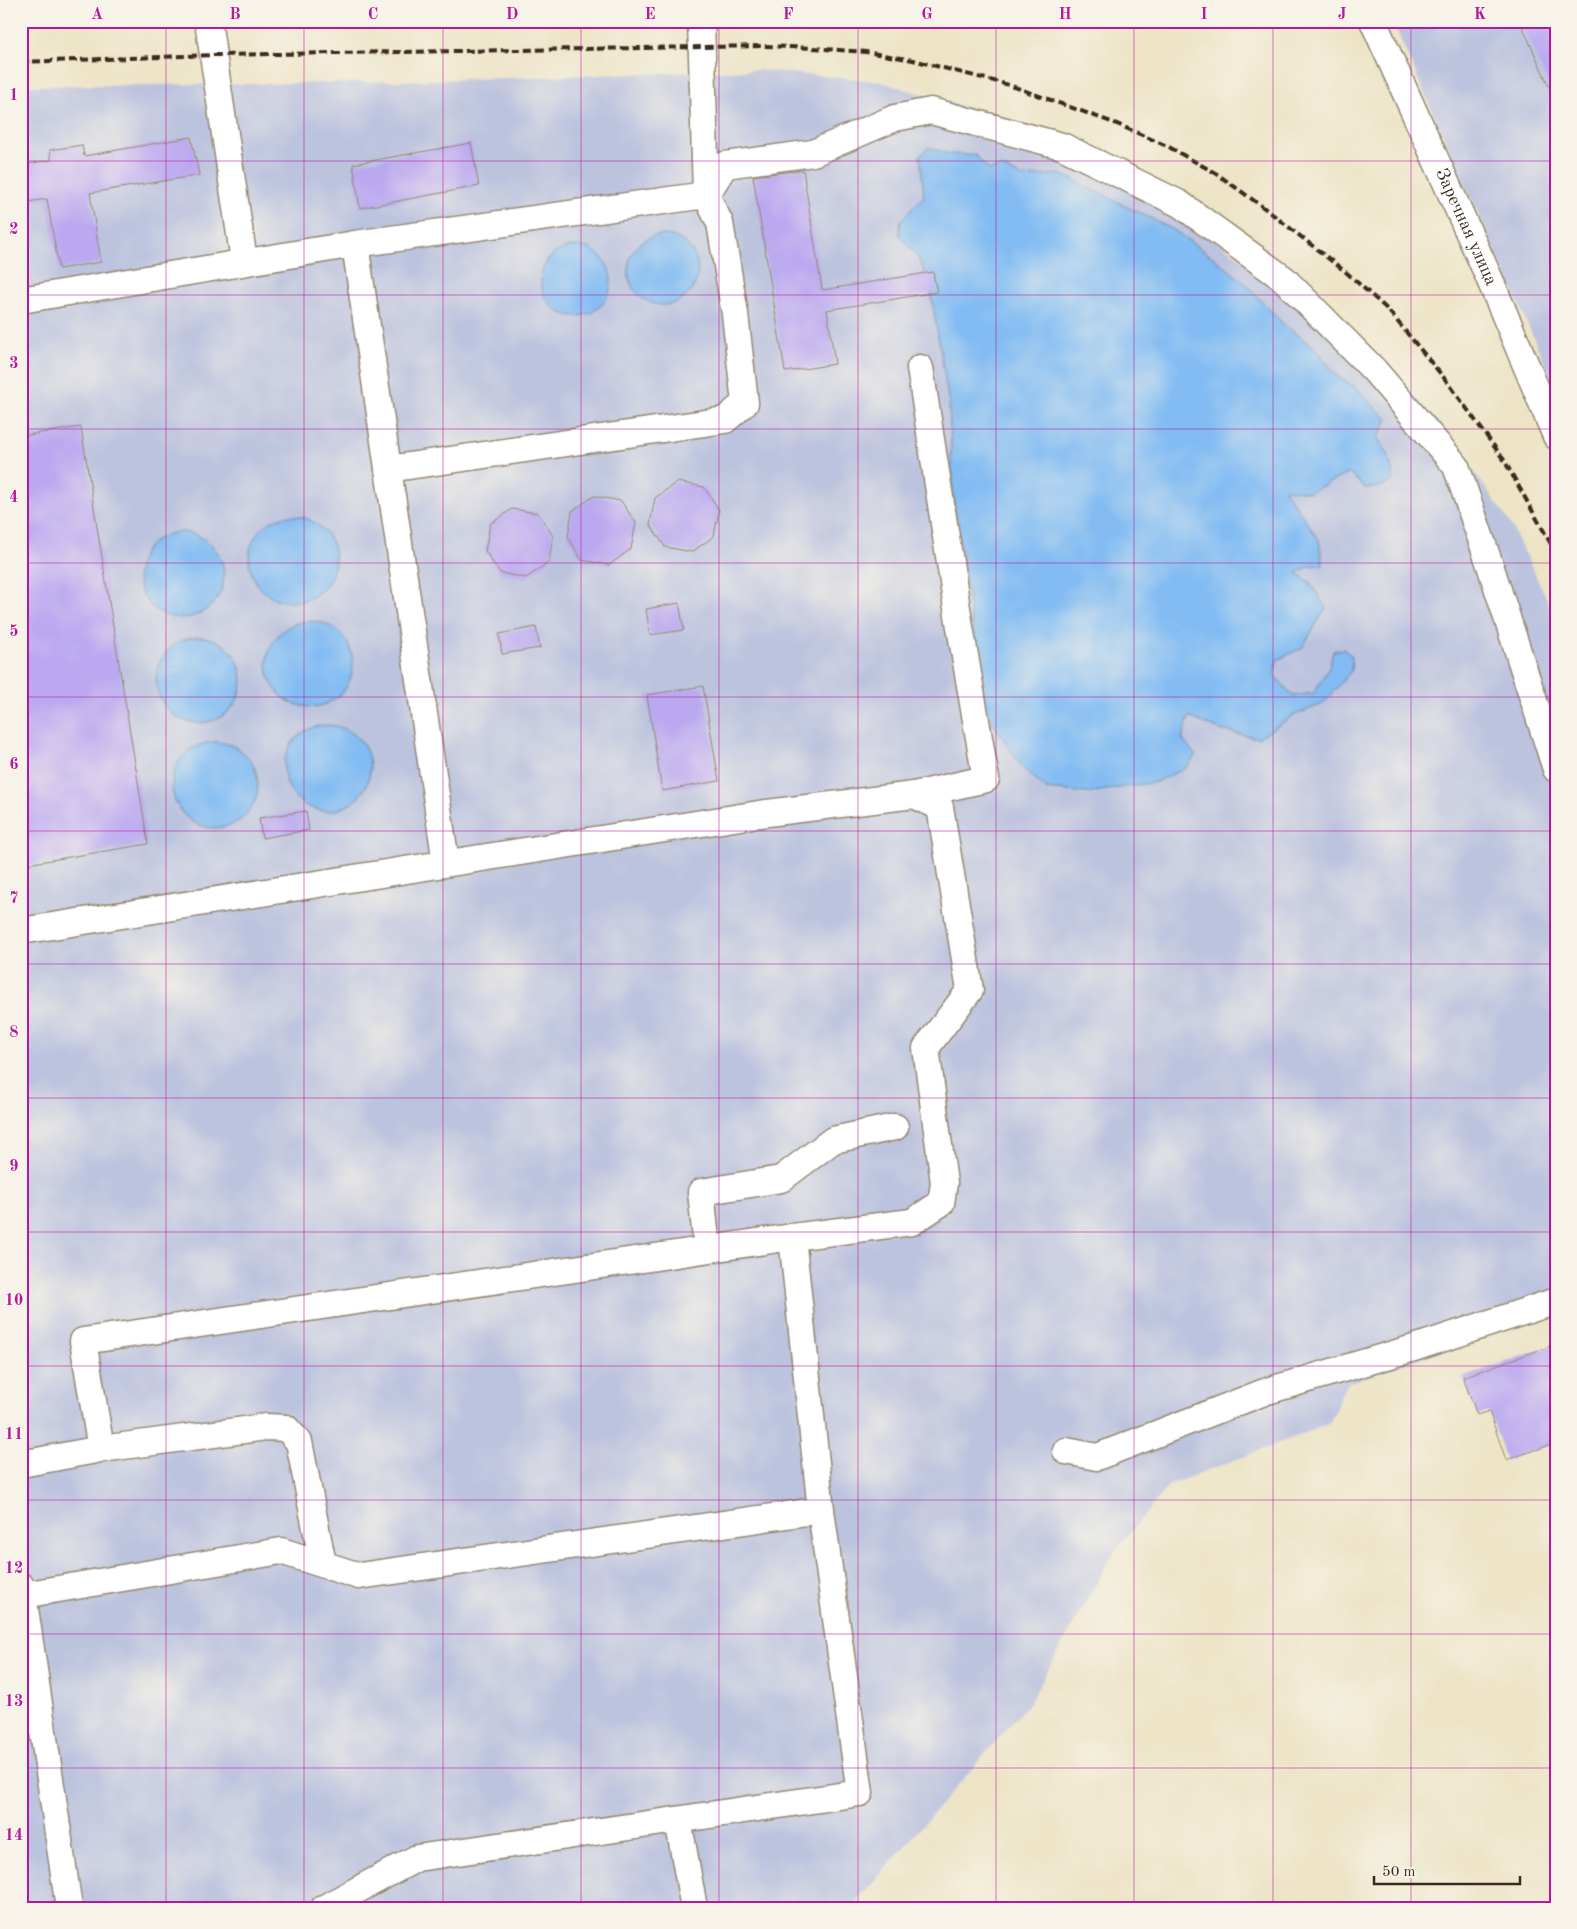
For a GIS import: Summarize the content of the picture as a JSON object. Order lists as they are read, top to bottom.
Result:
{
  "streets": {
    "street": ["Заречная улица"]
  },
  "scale_bar": "50 m",
  "grid": {
    "columns": [
      "A",
      "B",
      "C",
      "D",
      "E",
      "F",
      "G",
      "H",
      "I",
      "J",
      "K"
    ],
    "rows": [
      "1",
      "2",
      "3",
      "4",
      "5",
      "6",
      "7",
      "8",
      "9",
      "10",
      "11",
      "12",
      "13",
      "14"
    ]
  }
}
